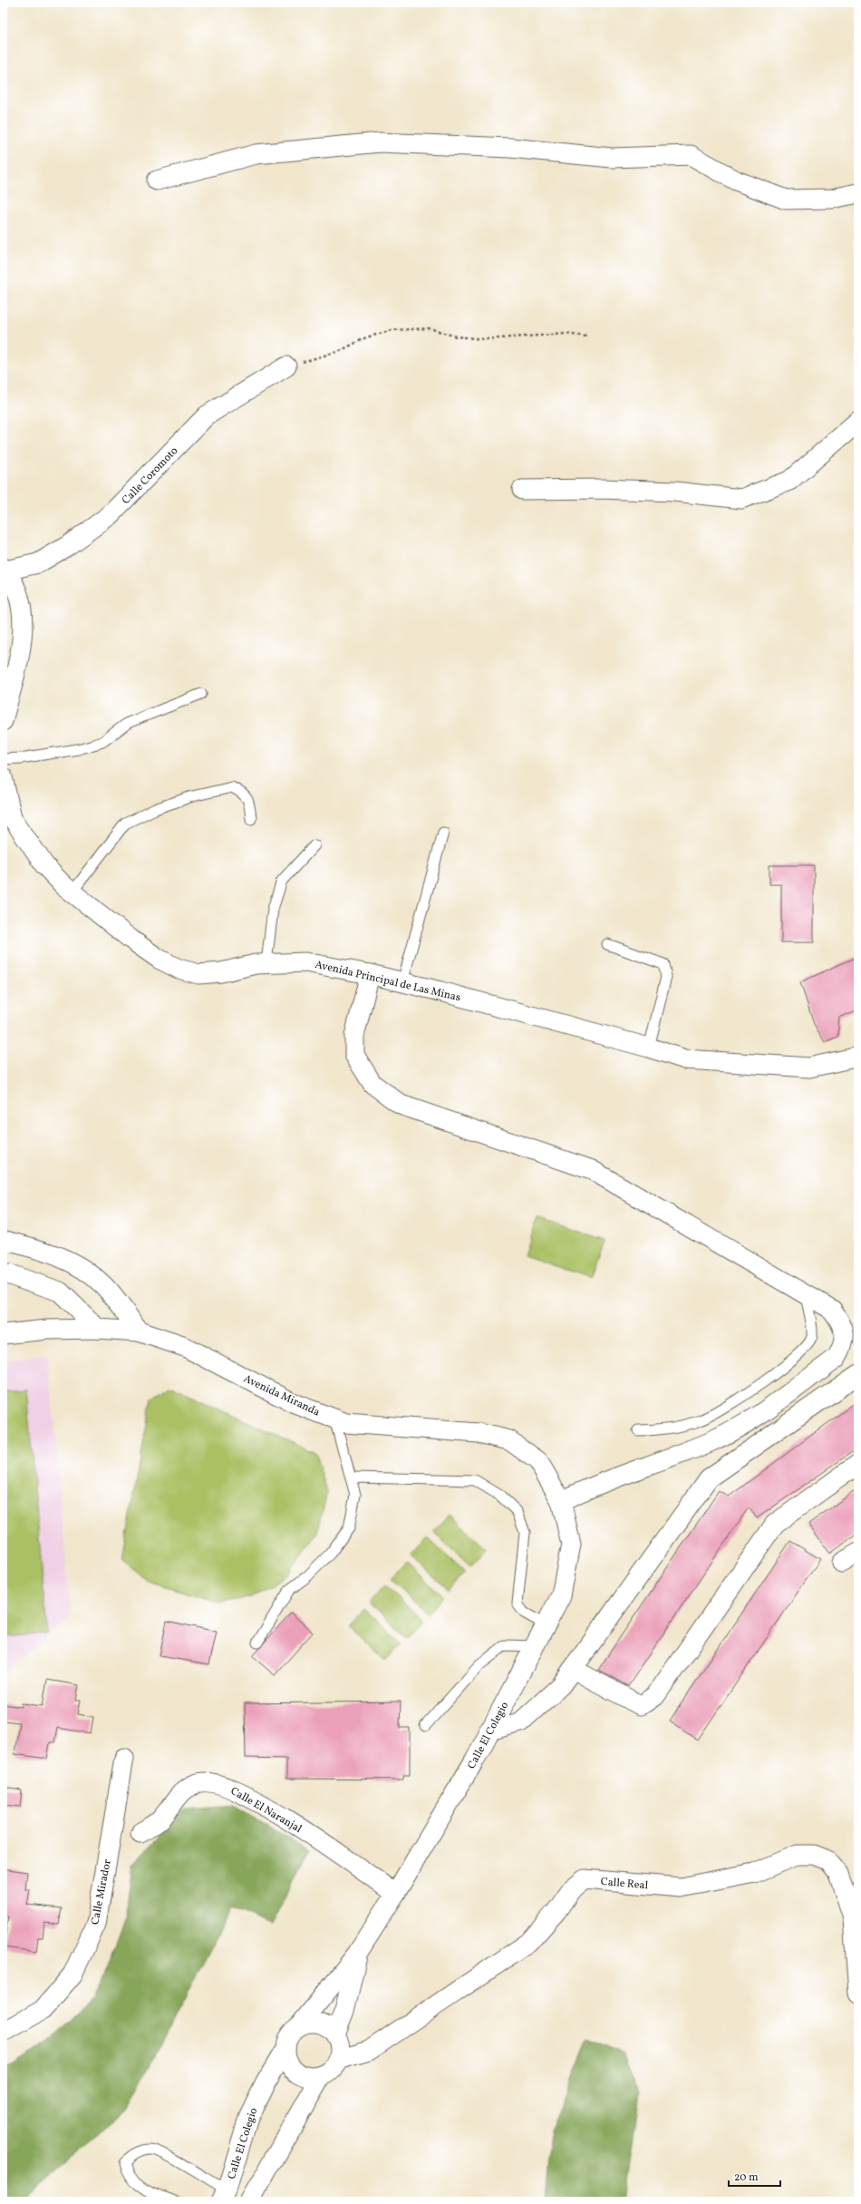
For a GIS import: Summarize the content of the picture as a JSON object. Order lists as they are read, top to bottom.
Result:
{
  "streets": {
    "street": [
      "Calle Coromoto",
      "Avenida Principal de Las Minas",
      "Avenida Miranda",
      "Calle El Colegio",
      "Calle El Naranjal",
      "Calle Real",
      "Calle Mirador"
    ]
  },
  "crossings": [
    ["Avenida Miranda", "Calle El Colegio"],
    ["Calle El Colegio", "Calle El Naranjal"],
    ["Calle El Colegio", "Calle Real"]
  ],
  "scale_bar": "20 m"
}
